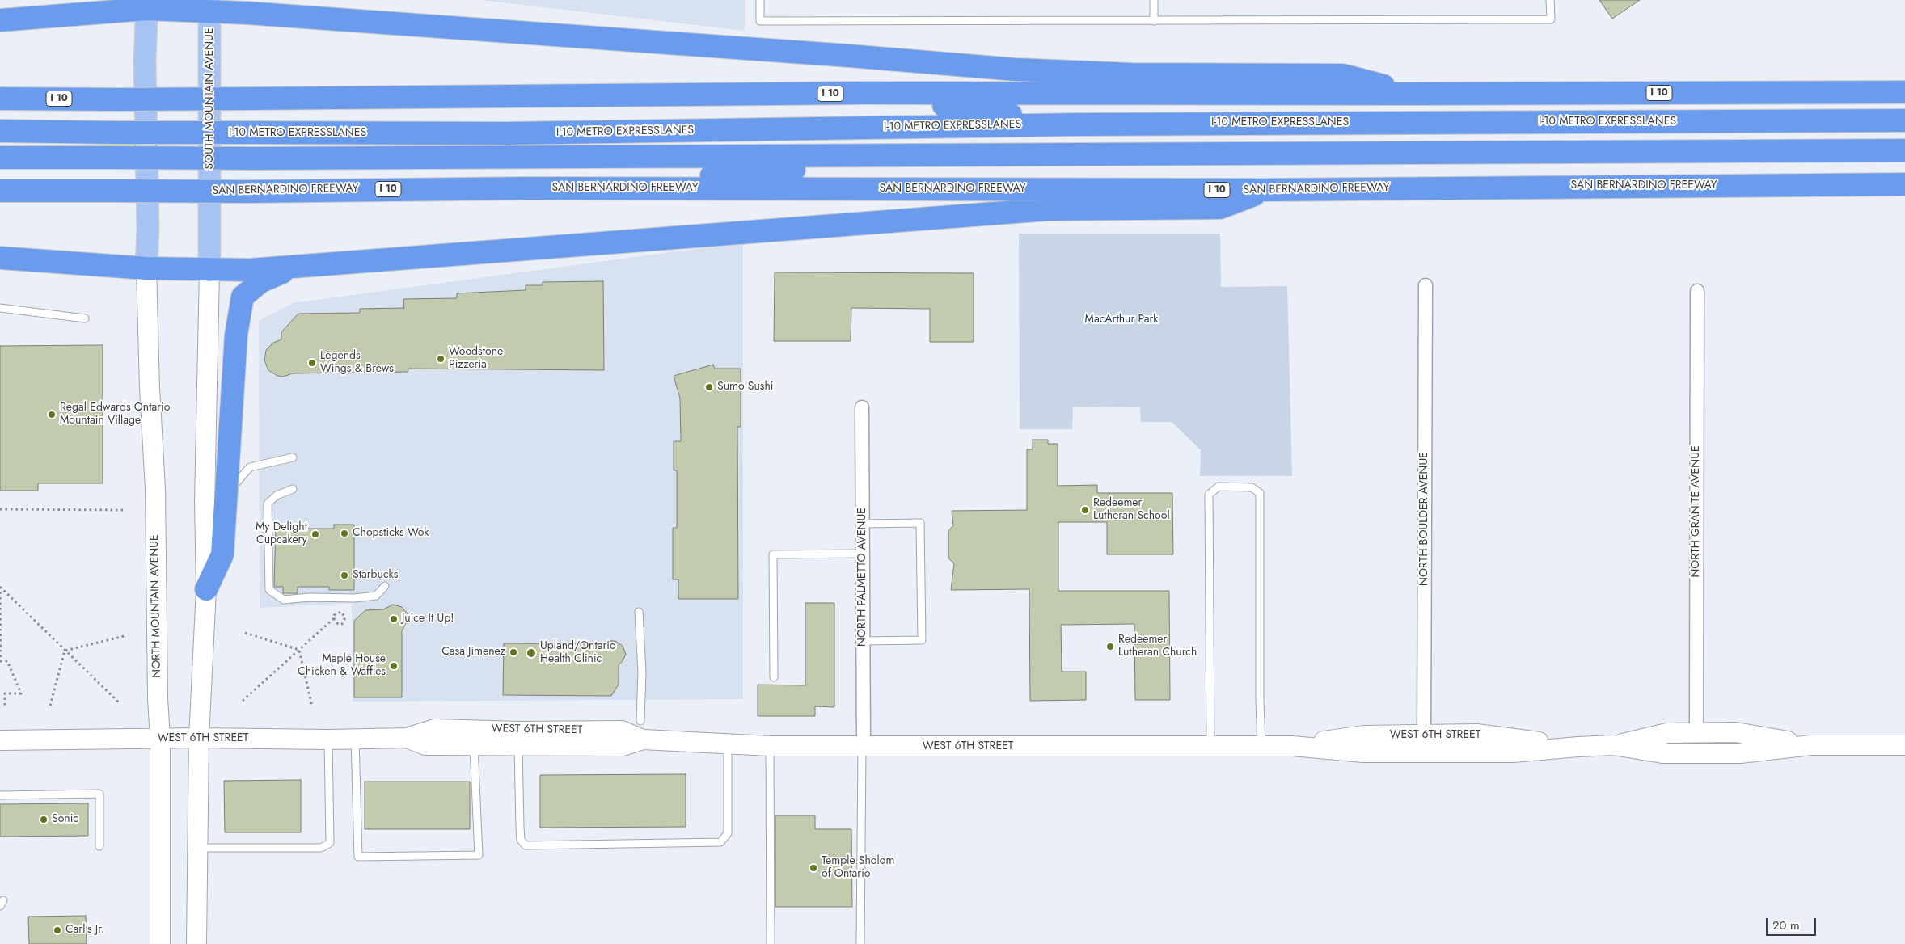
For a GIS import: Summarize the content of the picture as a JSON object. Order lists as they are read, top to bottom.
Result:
{
  "streets": {
    "highway": ["I 10", "I-10 METRO EXPRESSLANES", "SAN BERNARDINO FREEWAY"],
    "main road": ["SOUTH MOUNTAIN AVENUE"],
    "street": [
      "NORTH GRANITE AVENUE",
      "NORTH BOULDER AVENUE",
      "NORTH PALMETTO AVENUE",
      "NORTH MOUNTAIN AVENUE",
      "WEST 6TH STREET"
    ]
  },
  "crossings": [
    ["NORTH GRANITE AVENUE", "WEST 6TH STREET"],
    ["NORTH BOULDER AVENUE", "WEST 6TH STREET"],
    ["NORTH PALMETTO AVENUE", "WEST 6TH STREET"],
    ["NORTH MOUNTAIN AVENUE", "WEST 6TH STREET"]
  ],
  "parks": ["MacArthur Park"],
  "places": [
    "Woodstone Pizzeria",
    "Legends Wings & Brews",
    "Sumo Sushi",
    "Regal Edwards Ontario Mountain Village",
    "Redeemer Lutheran School",
    "Chopsticks Wok",
    "My Delight Cupcakery",
    "Starbucks",
    "Juice It Up!",
    "Redeemer Lutheran Church",
    "Casa Jimenez",
    "Upland/Ontario Health Clinic",
    "Maple House Chicken & Waffles",
    "Sonic",
    "Temple Sholom of Ontario",
    "Carl's Jr."
  ],
  "scale_bar": "20 m"
}
